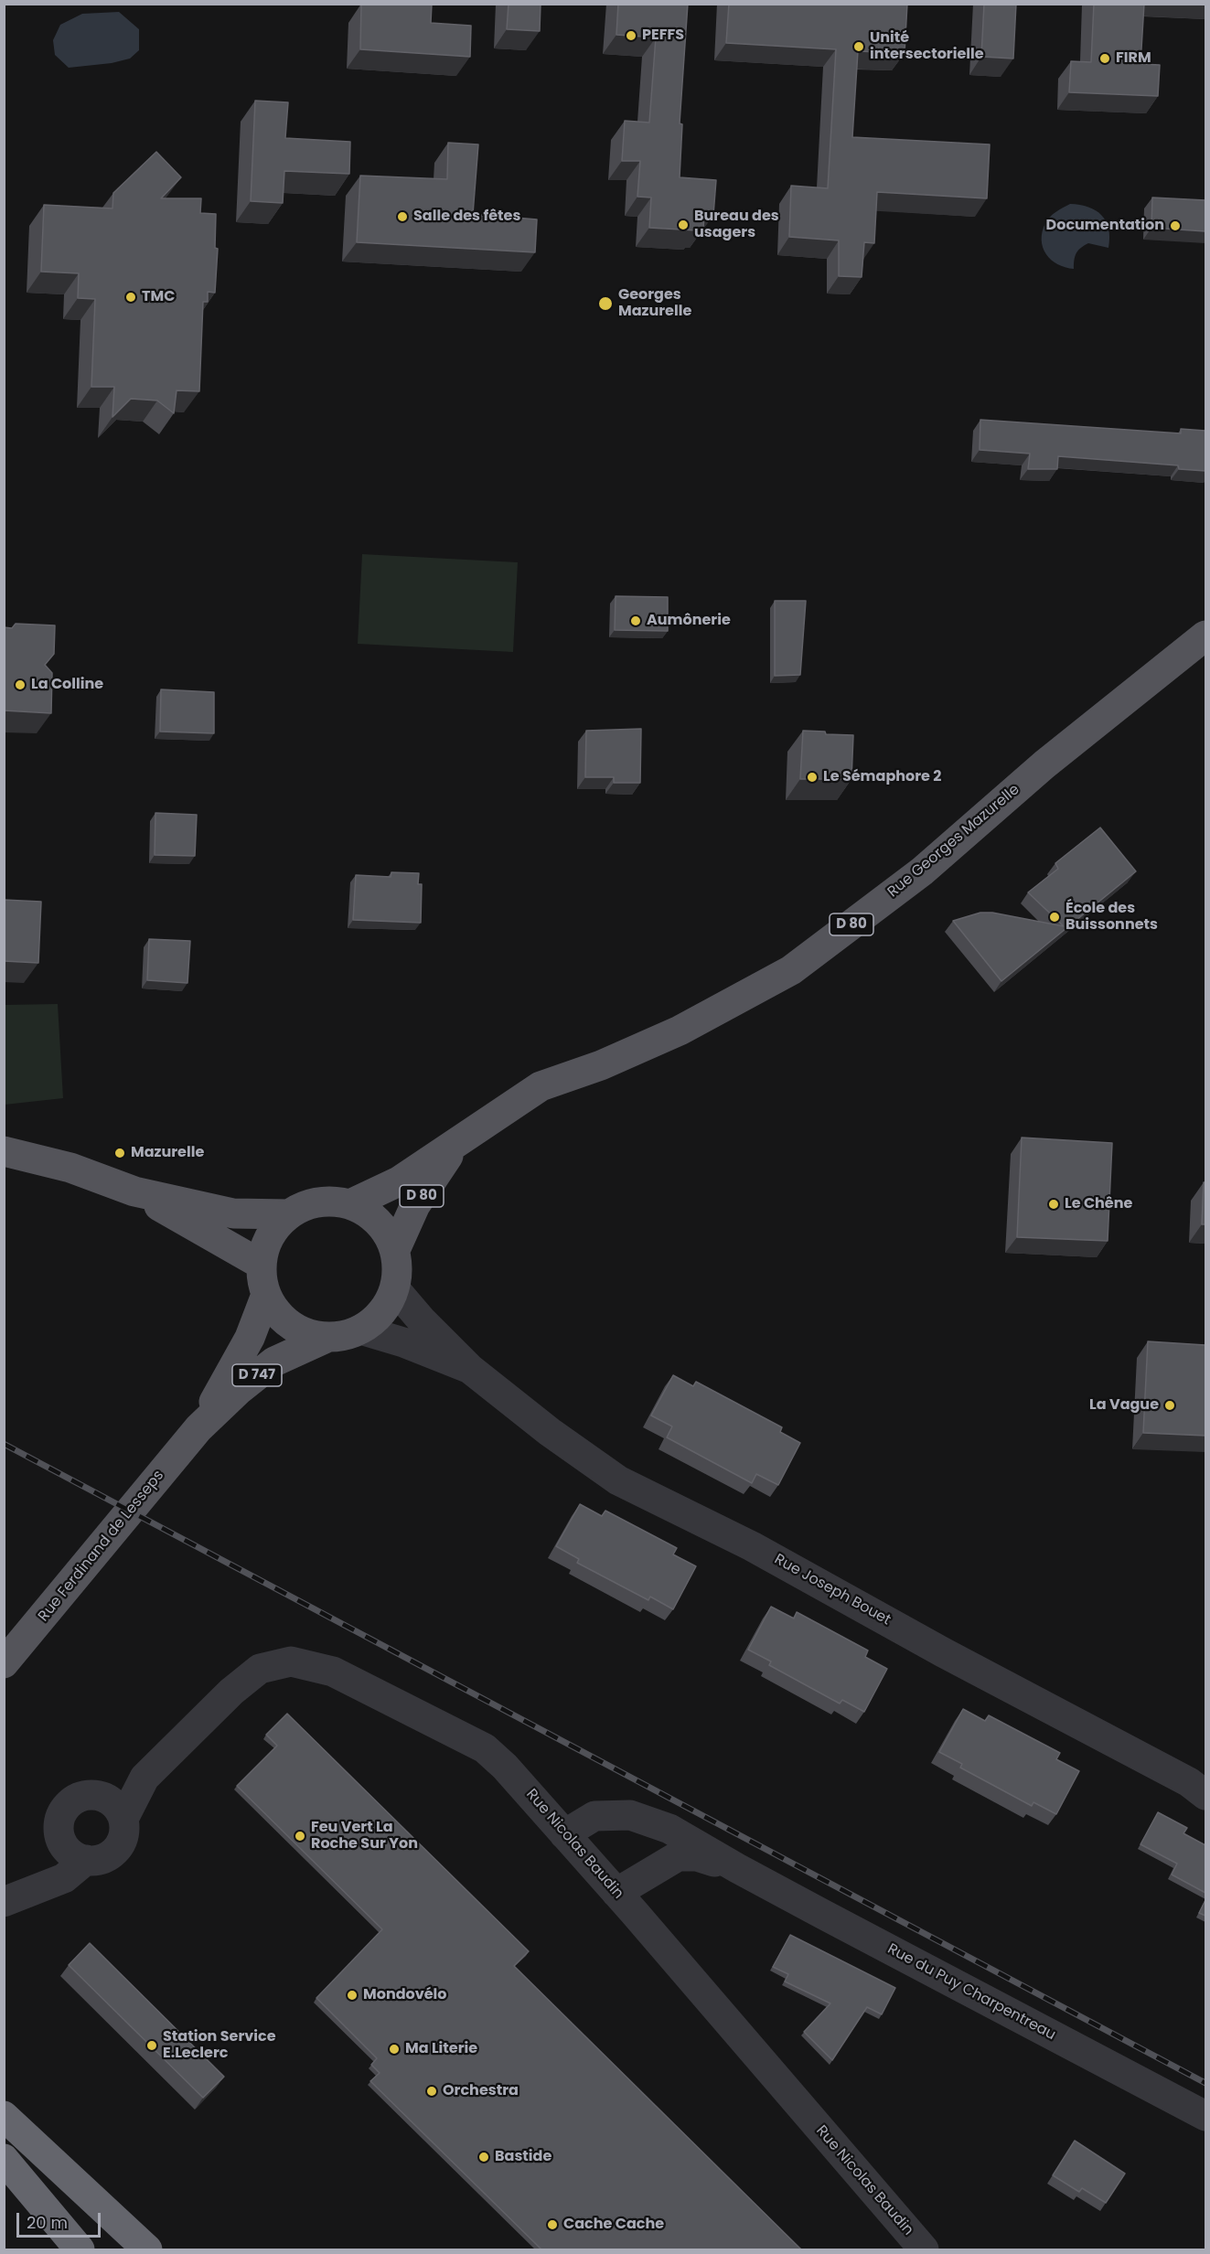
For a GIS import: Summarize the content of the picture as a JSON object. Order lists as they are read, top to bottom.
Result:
{
  "streets": {
    "main road": [
      "Rue Georges Mazurelle",
      "D 80",
      "D 747",
      "Rue Ferdinand de Lesseps"
    ],
    "street": ["Rue Joseph Bouet", "Rue Nicolas Baudin", "Rue du Puy Charpentreau"]
  },
  "crossings": [
    ["Rue Georges Mazurelle", "Rue Ferdinand de Lesseps"],
    ["Rue Georges Mazurelle", "Rue Joseph Bouet"],
    ["Rue Ferdinand de Lesseps", "Rue Joseph Bouet"],
    ["Rue Nicolas Baudin", "Rue du Puy Charpentreau"]
  ],
  "places": [
    "PEFFS",
    "Unité intersectorielle",
    "FIRM",
    "Salle des fêtes",
    "Bureau des usagers",
    "Documentation",
    "TMC",
    "Georges Mazurelle",
    "Aumônerie",
    "La Colline",
    "Le Sémaphore 2",
    "École des Buissonnets",
    "Mazurelle",
    "Le Chêne",
    "La Vague",
    "Feu Vert La Roche Sur Yon",
    "Mondovélo",
    "Station Service E.Leclerc",
    "Ma Literie",
    "Orchestra",
    "Bastide",
    "Cache Cache"
  ],
  "scale_bar": "20 m"
}
